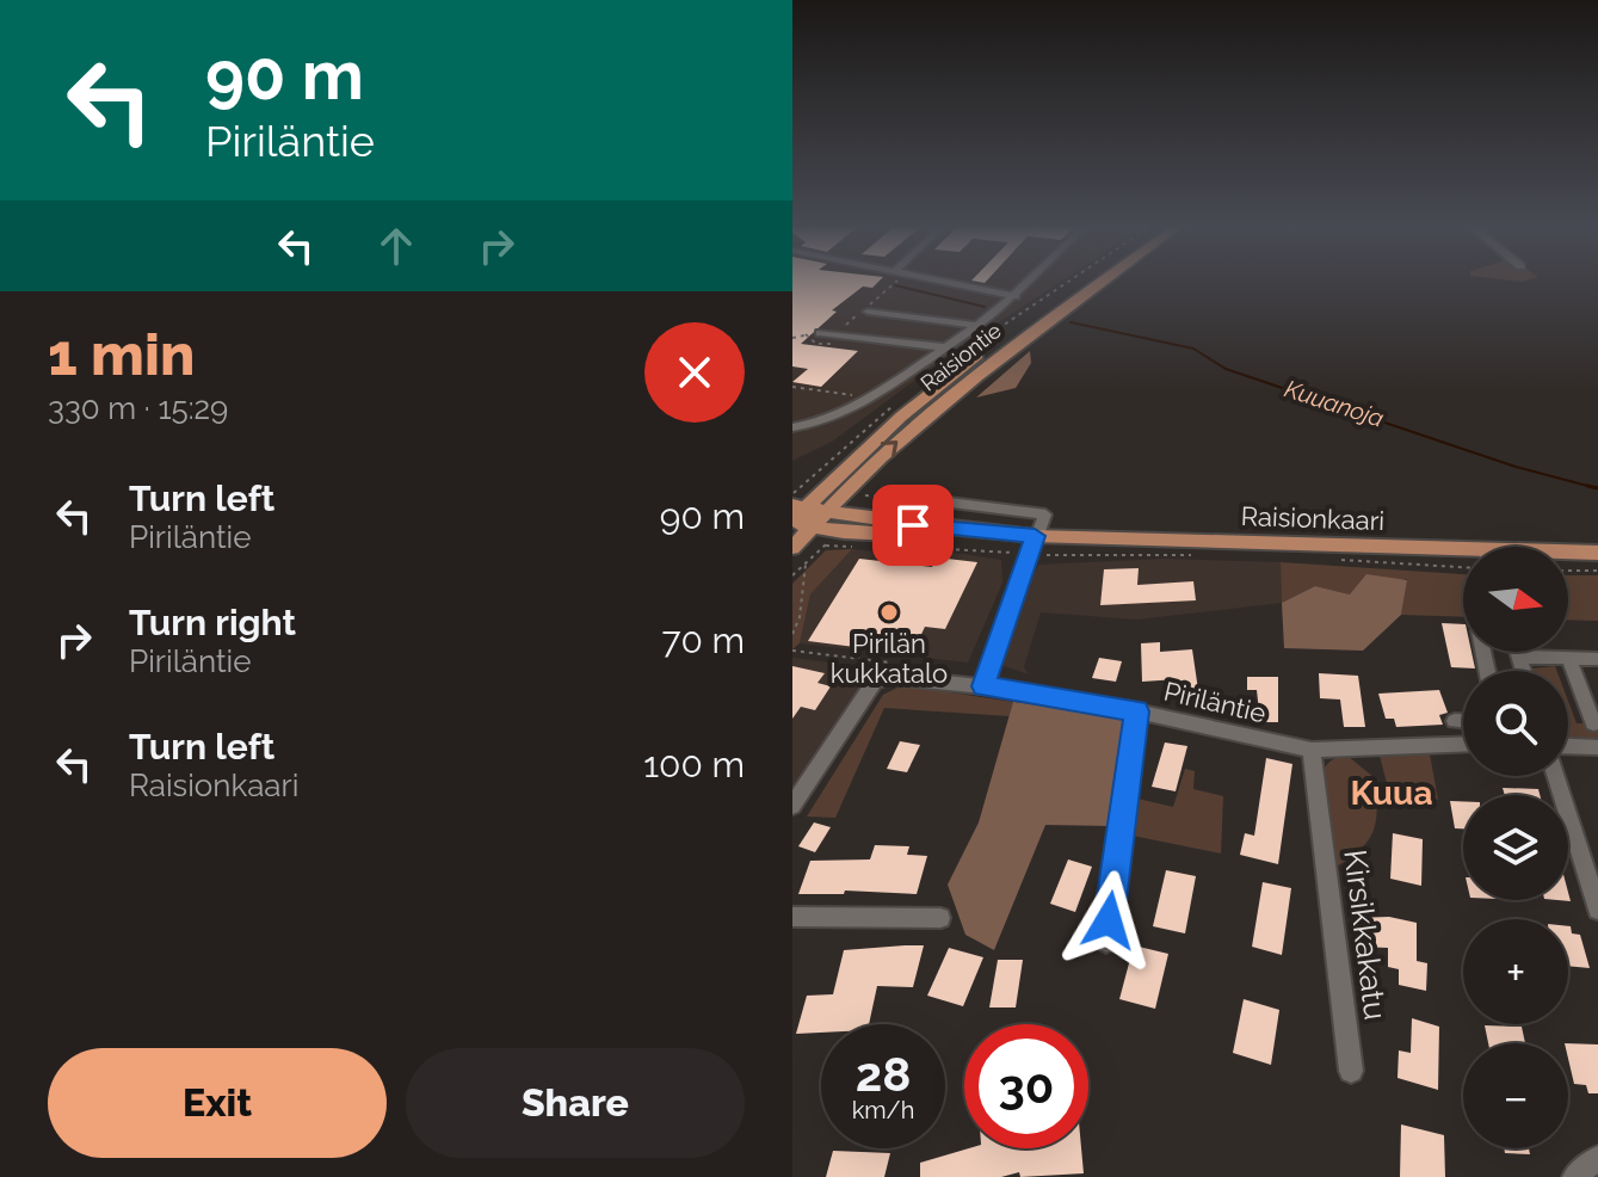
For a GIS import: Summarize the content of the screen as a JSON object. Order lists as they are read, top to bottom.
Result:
{
  "streets": {
    "main road": ["Raisiontie", "Raisionkaari"],
    "street": ["Piriläntie", "Kirsikkakatu"]
  },
  "crossings": [
    ["Raisiontie", "Raisionkaari"],
    ["Piriläntie", "Kirsikkakatu"]
  ],
  "districts": ["Kuua"],
  "water": ["Kuuanoja"],
  "places": ["Pirilän kukkatalo"],
  "north": "right",
  "page": {
    "turn": ["90 m", "Piriläntie"],
    "heading": ["1 min", "330 m · 15:29"],
    "list": [
      {
        "name": "Turn left",
        "note": "Piriläntie",
        "value": "90 m"
      },
      {
        "name": "Turn right",
        "note": "Piriläntie",
        "value": "70 m"
      },
      {
        "name": "Turn left",
        "note": "Raisionkaari",
        "value": "100 m"
      }
    ],
    "map_buttons": ["+", "−"],
    "speed": "28 km/h",
    "limit": "30",
    "buttons": ["Exit", "Share"]
  }
}
